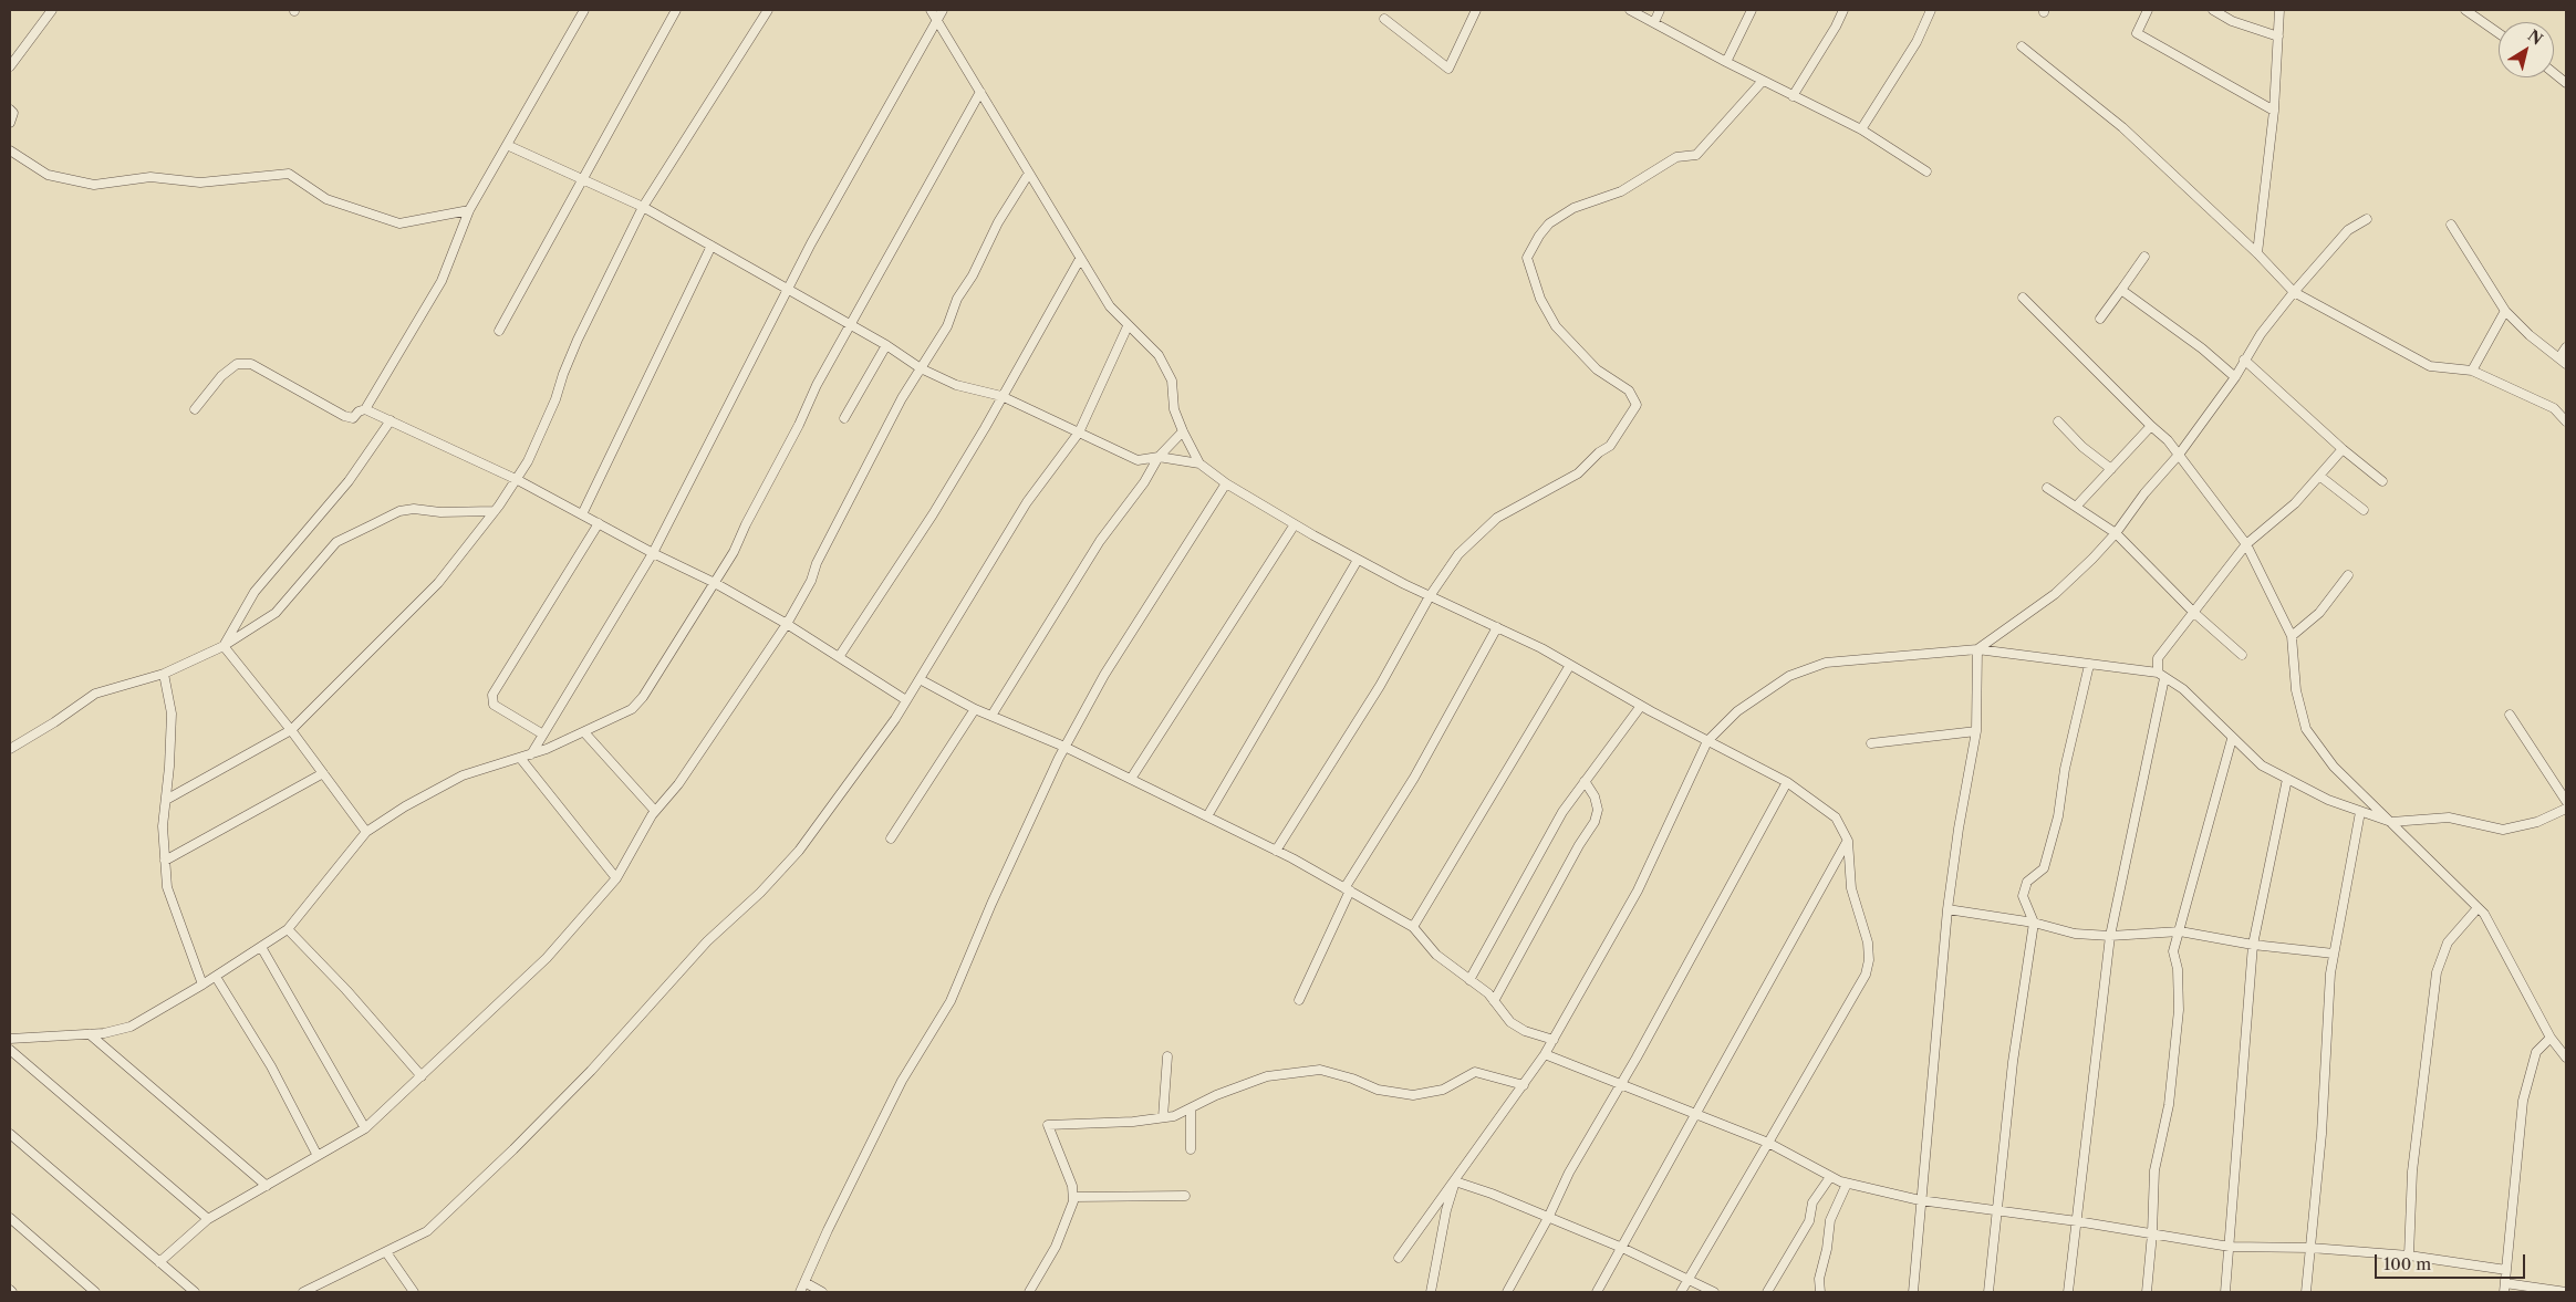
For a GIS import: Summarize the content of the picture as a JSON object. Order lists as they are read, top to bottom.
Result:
{
  "scale_bar": "100 m",
  "north": "top right"
}
